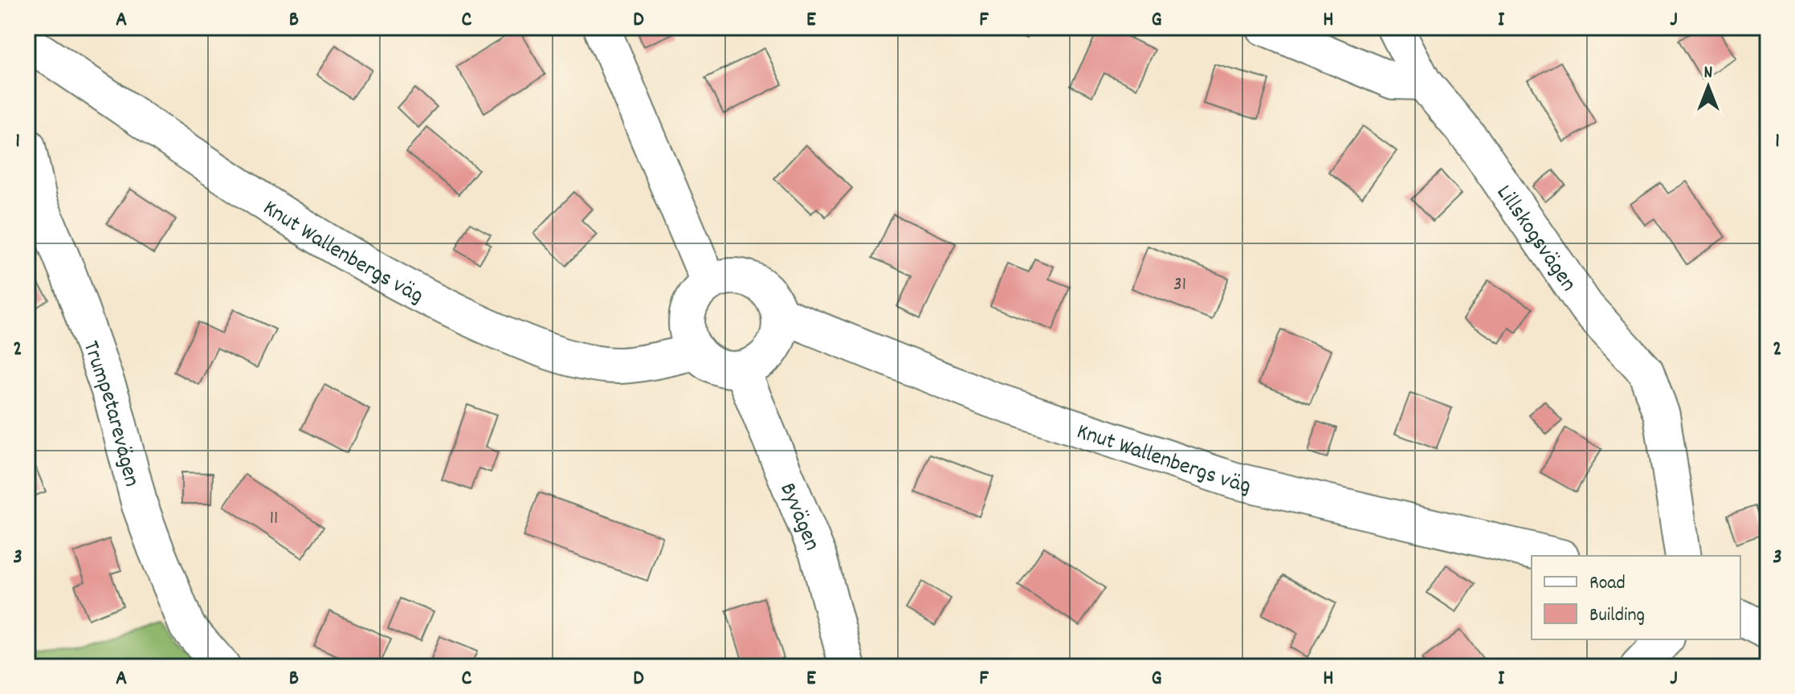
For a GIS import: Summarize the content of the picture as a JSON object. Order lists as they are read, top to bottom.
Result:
{
  "streets": {
    "street": [
      "Lillskogsvägen",
      "Knut Wallenbergs väg",
      "Trumpetarevägen",
      "Byvägen"
    ]
  },
  "crossings": [
    ["Knut Wallenbergs väg", "Byvägen"]
  ],
  "house_numbers": ["31", "11"],
  "legend": ["Road", "Building"],
  "north": "top",
  "grid": {
    "columns": [
      "A",
      "B",
      "C",
      "D",
      "E",
      "F",
      "G",
      "H",
      "I",
      "J"
    ],
    "rows": ["1", "2", "3"]
  }
}
